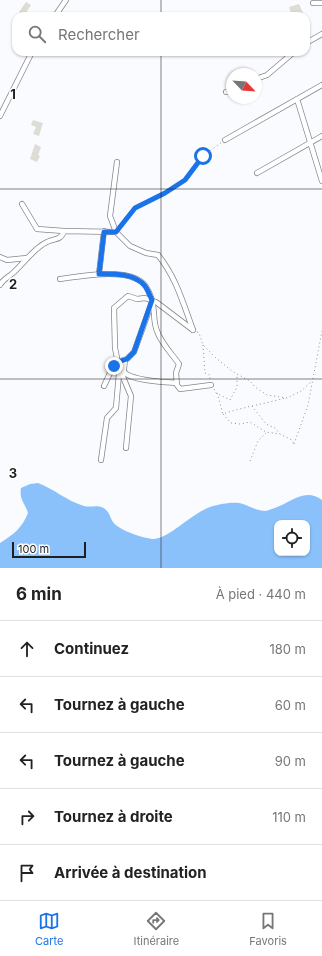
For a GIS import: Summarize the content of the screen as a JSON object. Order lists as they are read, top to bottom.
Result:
{
  "scale_bar": "100 m",
  "north": "bottom right",
  "page": {
    "search": "Rechercher",
    "scale": "100 m",
    "heading": ["6 min", "À pied · 440 m"],
    "list": [
      ["Continuez", "180 m"],
      ["Tournez à gauche", "60 m"],
      ["Tournez à gauche", "90 m"],
      ["Tournez à droite", "110 m"],
      "Arrivée à destination"
    ],
    "nav": ["Carte", "Itinéraire", "Favoris"]
  },
  "grid": {
    "rows": ["1", "2", "3"]
  }
}
